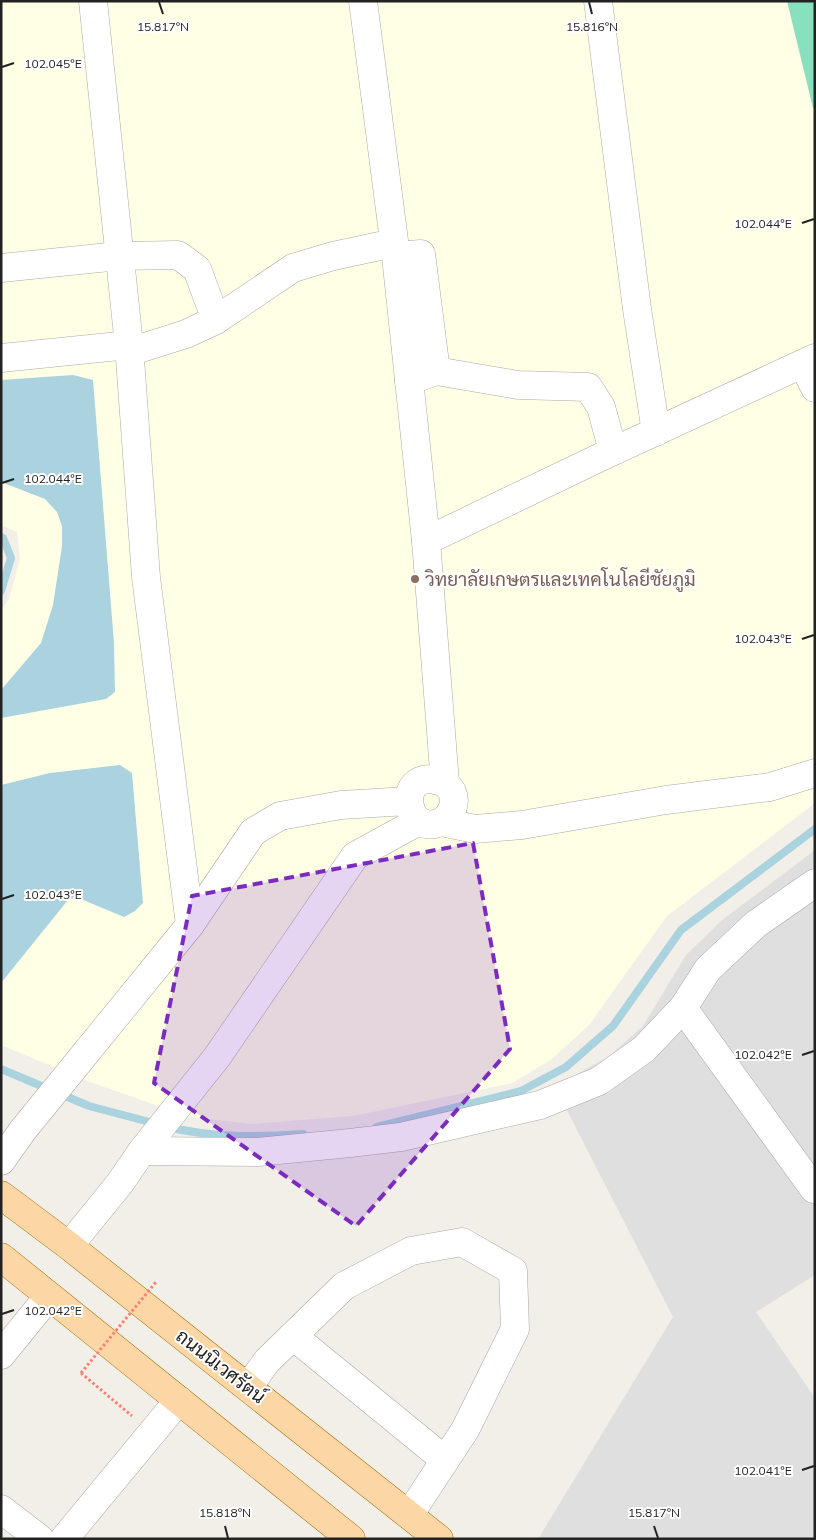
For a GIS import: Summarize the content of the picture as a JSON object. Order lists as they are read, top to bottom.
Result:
{
  "streets": {
    "main road": ["ถนนนิเวศรัตน์"]
  },
  "places": ["วิทยาลัยเกษตรและเทคโนโลยีชัยภูมิ"],
  "coordinates": [
    "15.817°N",
    "15.816°N",
    "102.045°E",
    "102.044°E",
    "102.043°E",
    "102.042°E",
    "102.041°E",
    "15.818°N"
  ]
}
